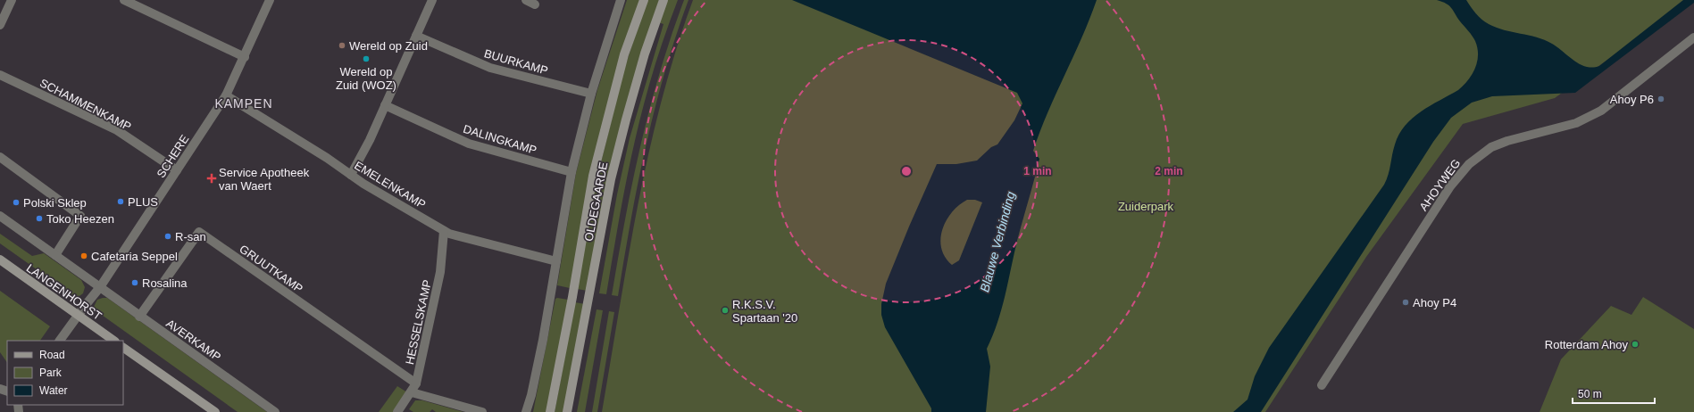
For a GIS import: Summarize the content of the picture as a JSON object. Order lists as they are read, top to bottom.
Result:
{
  "streets": {
    "main road": ["OLDEGAARDE", "LANGENHORST"],
    "street": [
      "BUURKAMP",
      "SCHAMMENKAMP",
      "DALINGKAMP",
      "SCHERE",
      "EMELENKAMP",
      "AHOYWEG",
      "GRUUTKAMP",
      "HESSELSKAMP",
      "AVERKAMP"
    ]
  },
  "crossings": [
    ["SCHAMMENKAMP", "SCHERE"],
    ["SCHERE", "EMELENKAMP"],
    ["SCHERE", "LANGENHORST"],
    ["SCHERE", "AVERKAMP"],
    ["EMELENKAMP", "HESSELSKAMP"],
    ["GRUUTKAMP", "HESSELSKAMP"],
    ["GRUUTKAMP", "AVERKAMP"],
    ["LANGENHORST", "AVERKAMP"]
  ],
  "districts": ["KAMPEN"],
  "water": ["Blauwe Verbinding"],
  "parks": ["Zuiderpark"],
  "places": {
    "other": [
      "Wereld op Zuid",
      "Wereld op Zuid (WOZ)",
      "Ahoy P6",
      "PLUS",
      "Polski Sklep",
      "Toko Heezen",
      "R-san",
      "Cafetaria Seppel",
      "Rosalina",
      "Ahoy P4",
      "R.K.S.V. Spartaan '20",
      "Rotterdam Ahoy"
    ],
    "health": ["Service Apotheek van Waert"]
  },
  "legend": ["Road", "Park", "Water"],
  "scale_bar": "50 m",
  "rings": ["1 min", "2 min"]
}
